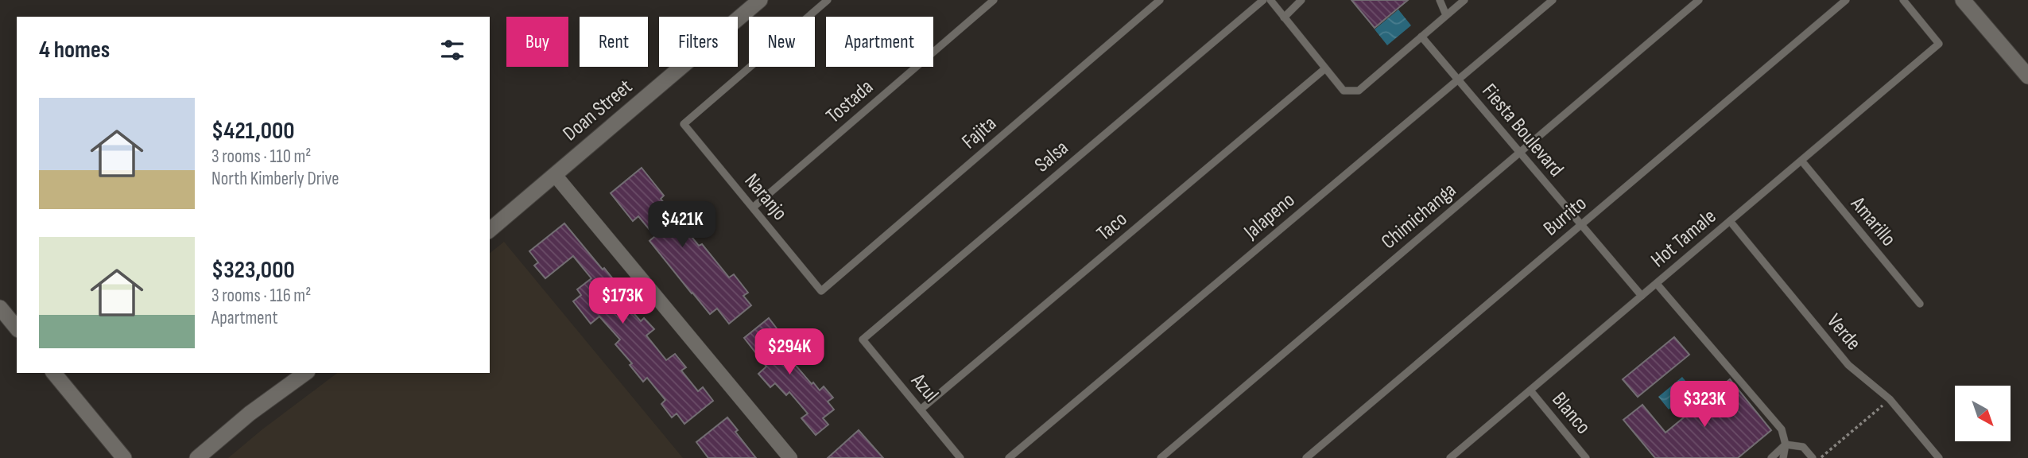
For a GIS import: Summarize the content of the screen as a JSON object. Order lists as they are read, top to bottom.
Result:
{
  "streets": {
    "street": ["Doan Street"],
    "lane": [
      "Tostada",
      "Fiesta Boulevard",
      "Fajita",
      "Salsa",
      "Naranjo",
      "Jalapeno",
      "Chimichanga",
      "Burrito",
      "Amarillo",
      "Taco",
      "Hot Tamale",
      "Verde",
      "Azul",
      "Blanco"
    ]
  },
  "crossings": [
    ["Tostada", "Naranjo"],
    ["Fiesta Boulevard", "Jalapeno"],
    ["Fiesta Boulevard", "Chimichanga"],
    ["Fiesta Boulevard", "Burrito"],
    ["Fiesta Boulevard", "Hot Tamale"],
    ["Fajita", "Naranjo"],
    ["Salsa", "Azul"],
    ["Amarillo", "Hot Tamale"],
    ["Taco", "Azul"],
    ["Hot Tamale", "Verde"],
    ["Hot Tamale", "Blanco"]
  ],
  "north": "bottom right",
  "page": {
    "chip": [
      "Buy",
      "Rent",
      "Filters",
      "New",
      "Apartment"
    ],
    "heading": "4 homes",
    "list": [
      {
        "name": "$421,000",
        "note": "3 rooms · 110 m² · North Kimberly Drive"
      },
      {
        "name": "$323,000",
        "note": "3 rooms · 116 m² · Apartment"
      }
    ],
    "price": [
      "$421K",
      "$173K",
      "$294K",
      "$323K"
    ]
  }
}
